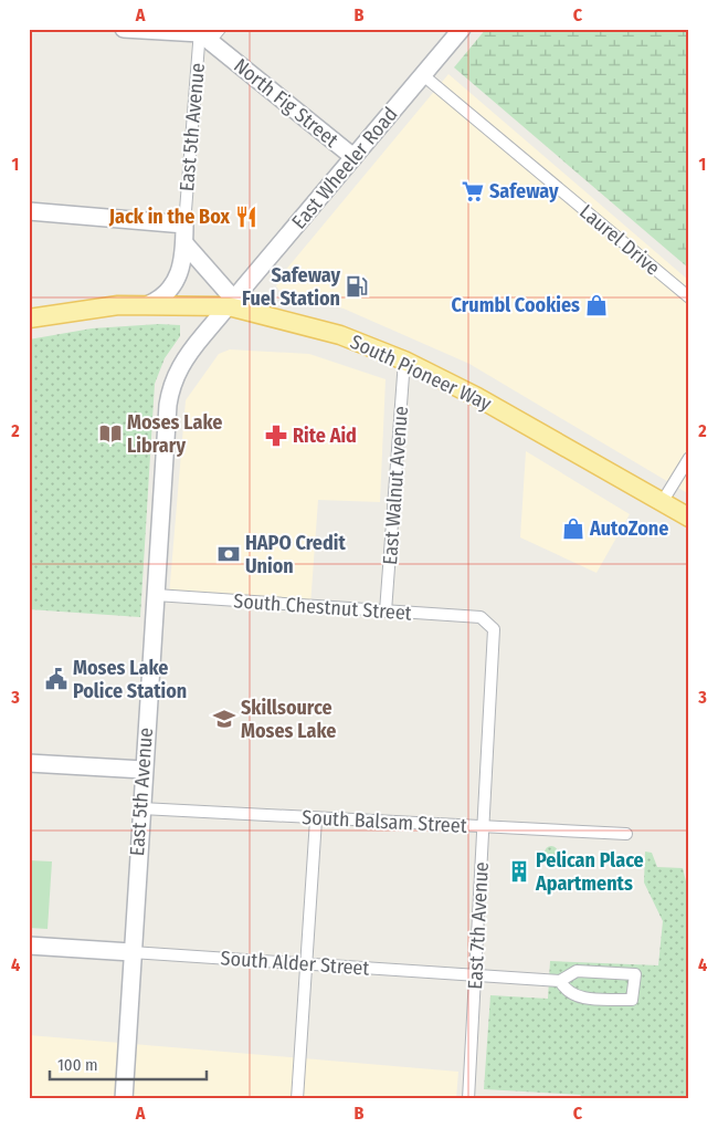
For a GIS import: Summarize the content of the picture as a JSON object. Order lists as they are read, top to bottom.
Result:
{
  "streets": {
    "main road": [
      "North Fig Street",
      "East 5th Avenue",
      "East Wheeler Road",
      "South Pioneer Way",
      "South Alder Street"
    ],
    "street": [
      "Laurel Drive",
      "East Walnut Avenue",
      "South Chestnut Street",
      "South Balsam Street",
      "East 7th Avenue"
    ]
  },
  "crossings": [
    ["North Fig Street", "East 5th Avenue"],
    ["North Fig Street", "East Wheeler Road"],
    ["East 5th Avenue", "East Wheeler Road"],
    ["East 5th Avenue", "South Pioneer Way"],
    ["East 5th Avenue", "South Chestnut Street"],
    ["East 5th Avenue", "South Balsam Street"],
    ["East 5th Avenue", "South Alder Street"],
    ["East Wheeler Road", "Laurel Drive"],
    ["East Wheeler Road", "South Pioneer Way"],
    ["South Pioneer Way", "East Walnut Avenue"],
    ["East Walnut Avenue", "South Chestnut Street"],
    ["South Chestnut Street", "East 7th Avenue"],
    ["South Balsam Street", "East 7th Avenue"],
    ["East 7th Avenue", "South Alder Street"]
  ],
  "places": {
    "supermarket": ["Safeway"],
    "restaurant": ["Jack in the Box"],
    "fuel station": ["Safeway Fuel Station"],
    "shop": ["Crumbl Cookies", "AutoZone"],
    "library": ["Moses Lake Library"],
    "pharmacy": ["Rite Aid"],
    "bank": ["HAPO Credit Union"],
    "public building": ["Moses Lake Police Station"],
    "school or university": ["Skillsource Moses Lake"],
    "building": ["Pelican Place Apartments"]
  },
  "scale_bar": "100 m",
  "grid": {
    "columns": ["A", "B", "C"],
    "rows": [
      "1",
      "2",
      "3",
      "4"
    ]
  }
}
